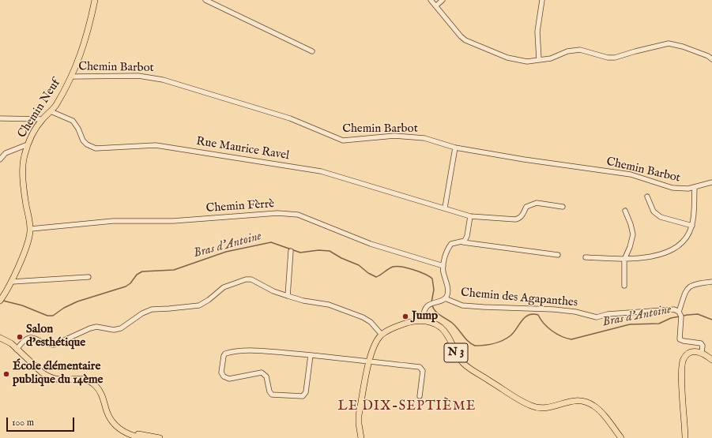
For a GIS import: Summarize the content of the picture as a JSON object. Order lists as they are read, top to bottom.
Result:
{
  "streets": {
    "main road": ["Chemin Neuf", "N 3"],
    "street": [
      "Chemin Barbot",
      "Rue Maurice Ravel",
      "Chemin Fèrrè",
      "Chemin des Agapanthes"
    ]
  },
  "crossings": [
    ["Chemin Barbot", "Chemin Neuf"],
    ["Chemin Neuf", "Rue Maurice Ravel"],
    ["Chemin Neuf", "Chemin Fèrrè"]
  ],
  "districts": ["LE DIX-SEPTIÈME"],
  "water": ["Bras d'Antoine"],
  "places": ["Jump", "Salon d'esthétique", "École élémentaire publique du 14ème"],
  "scale_bar": "100 m"
}
